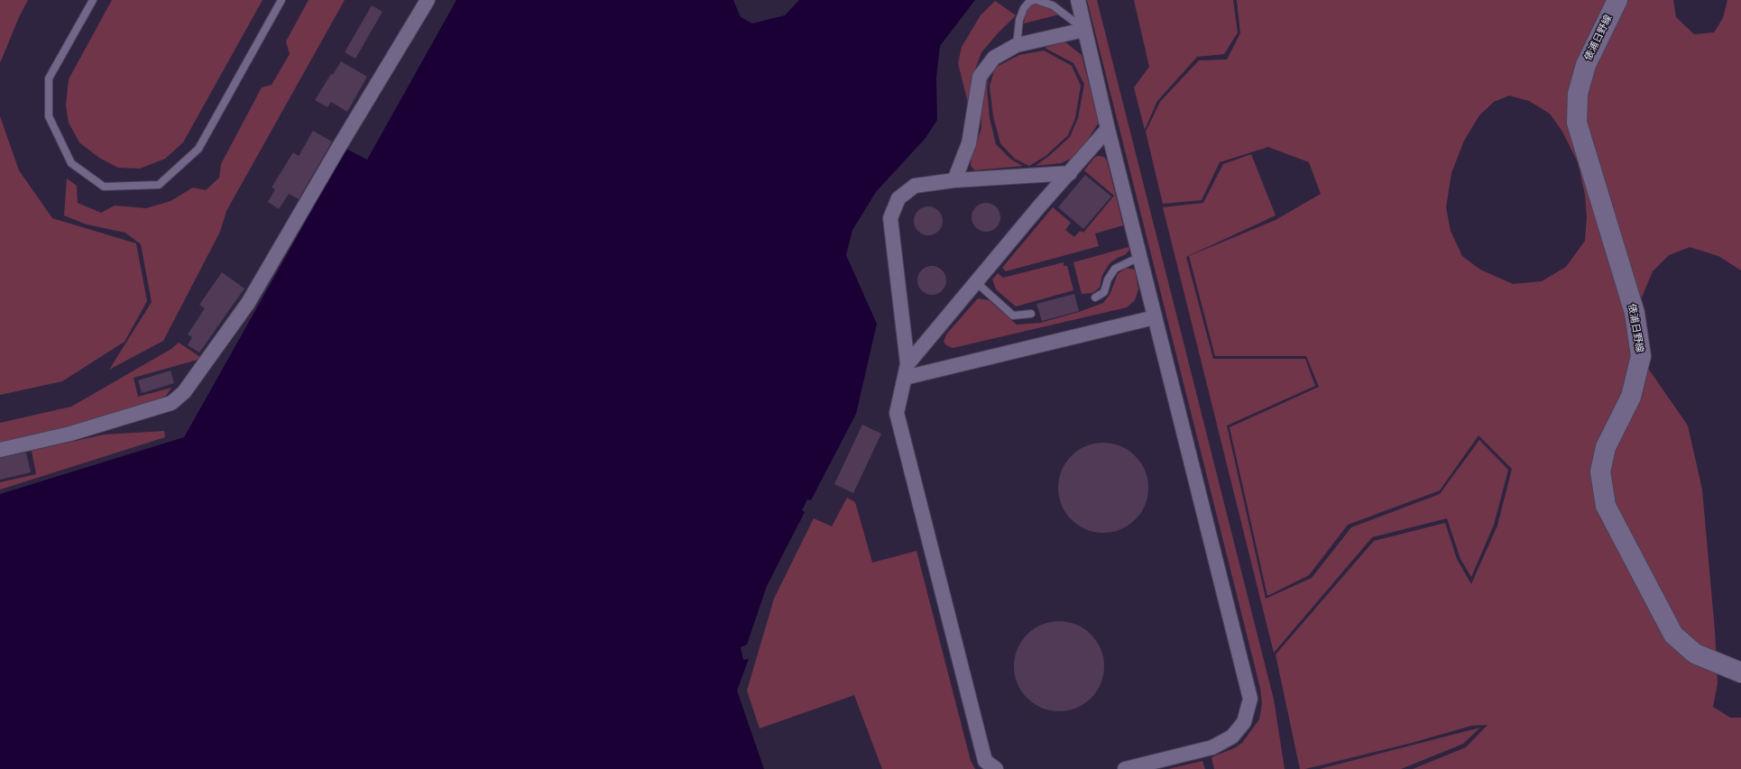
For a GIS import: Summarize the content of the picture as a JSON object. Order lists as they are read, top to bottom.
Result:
{
  "streets": {
    "main road": ["俵浦日野線"]
  }
}
